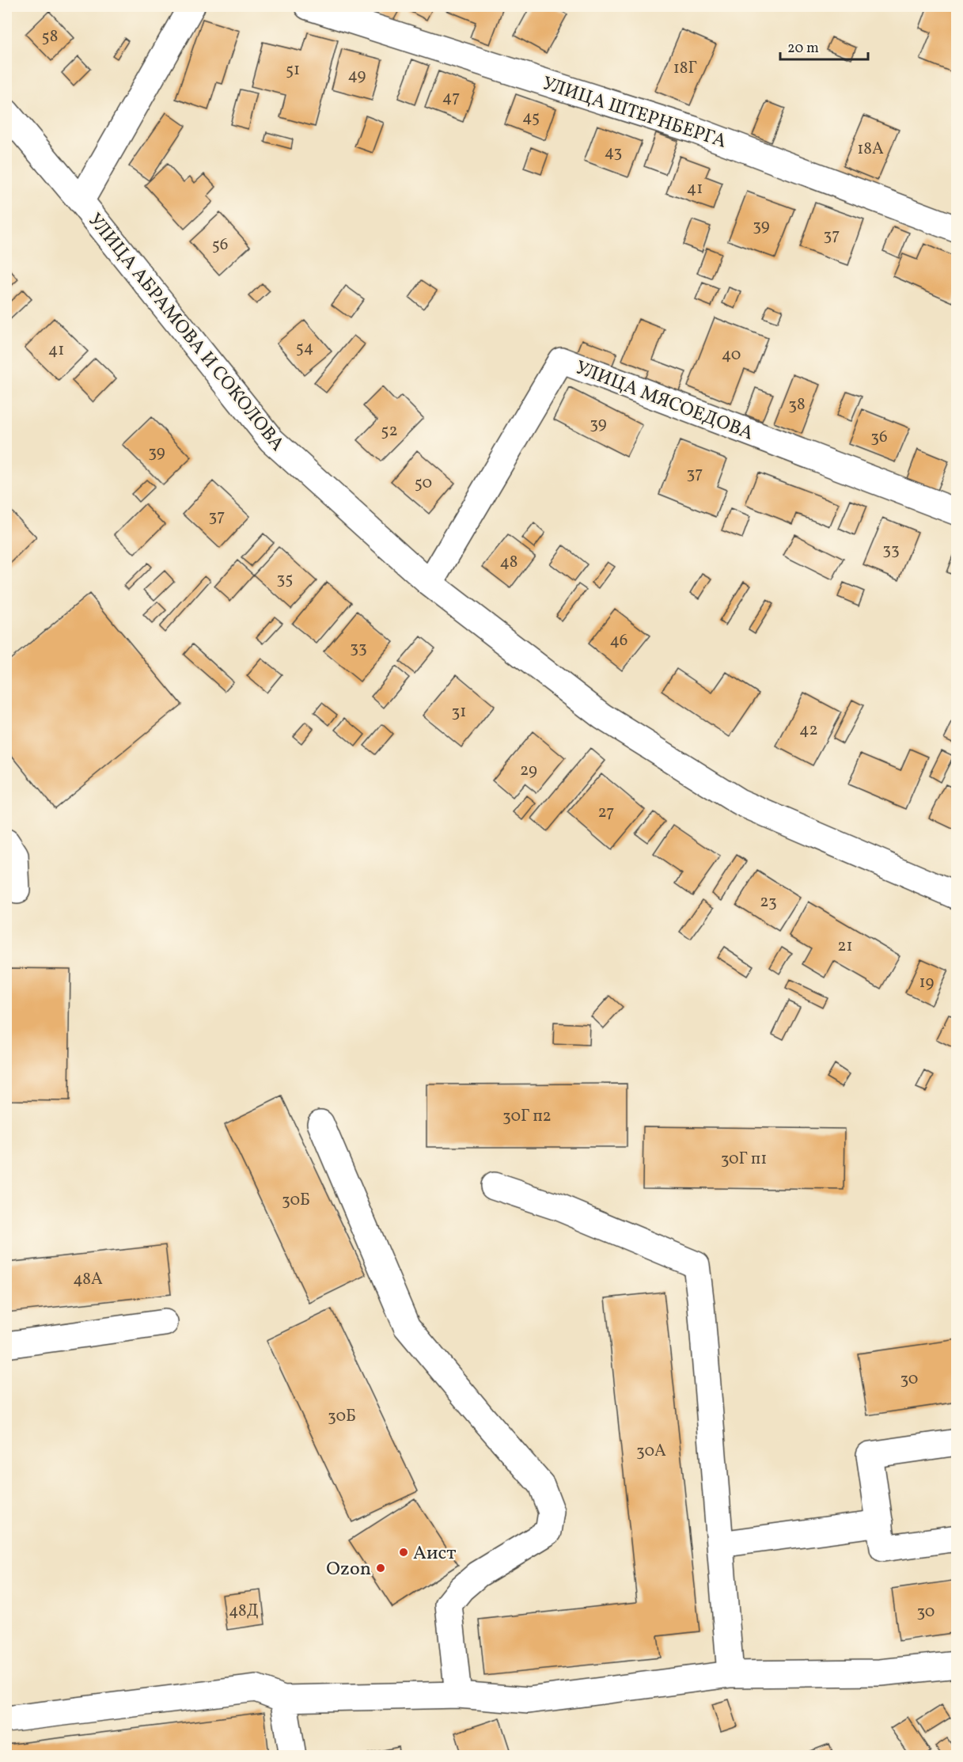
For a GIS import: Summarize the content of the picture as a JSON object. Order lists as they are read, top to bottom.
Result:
{
  "streets": {
    "street": ["УЛИЦА ШТЕРНБЕРГА", "УЛИЦА АБРАМОВА И СОКОЛОВА", "УЛИЦА МЯСОЕДОВА"]
  },
  "crossings": [
    ["УЛИЦА АБРАМОВА И СОКОЛОВА", "УЛИЦА МЯСОЕДОВА"]
  ],
  "places": ["Аист", "Ozon"],
  "house_numbers": [
    "58",
    "18Г",
    "51",
    "49",
    "47",
    "45",
    "18А",
    "43",
    "41",
    "39",
    "37",
    "56",
    "54",
    "41",
    "40",
    "38",
    "39",
    "52",
    "36",
    "39",
    "37",
    "50",
    "37",
    "33",
    "48",
    "35",
    "46",
    "33",
    "31",
    "42",
    "29",
    "27",
    "23",
    "21",
    "19",
    "30Г п2",
    "30Г п1",
    "30Б",
    "48А",
    "30",
    "30Б",
    "30А",
    "48Д",
    "30"
  ],
  "scale_bar": "20 m"
}
